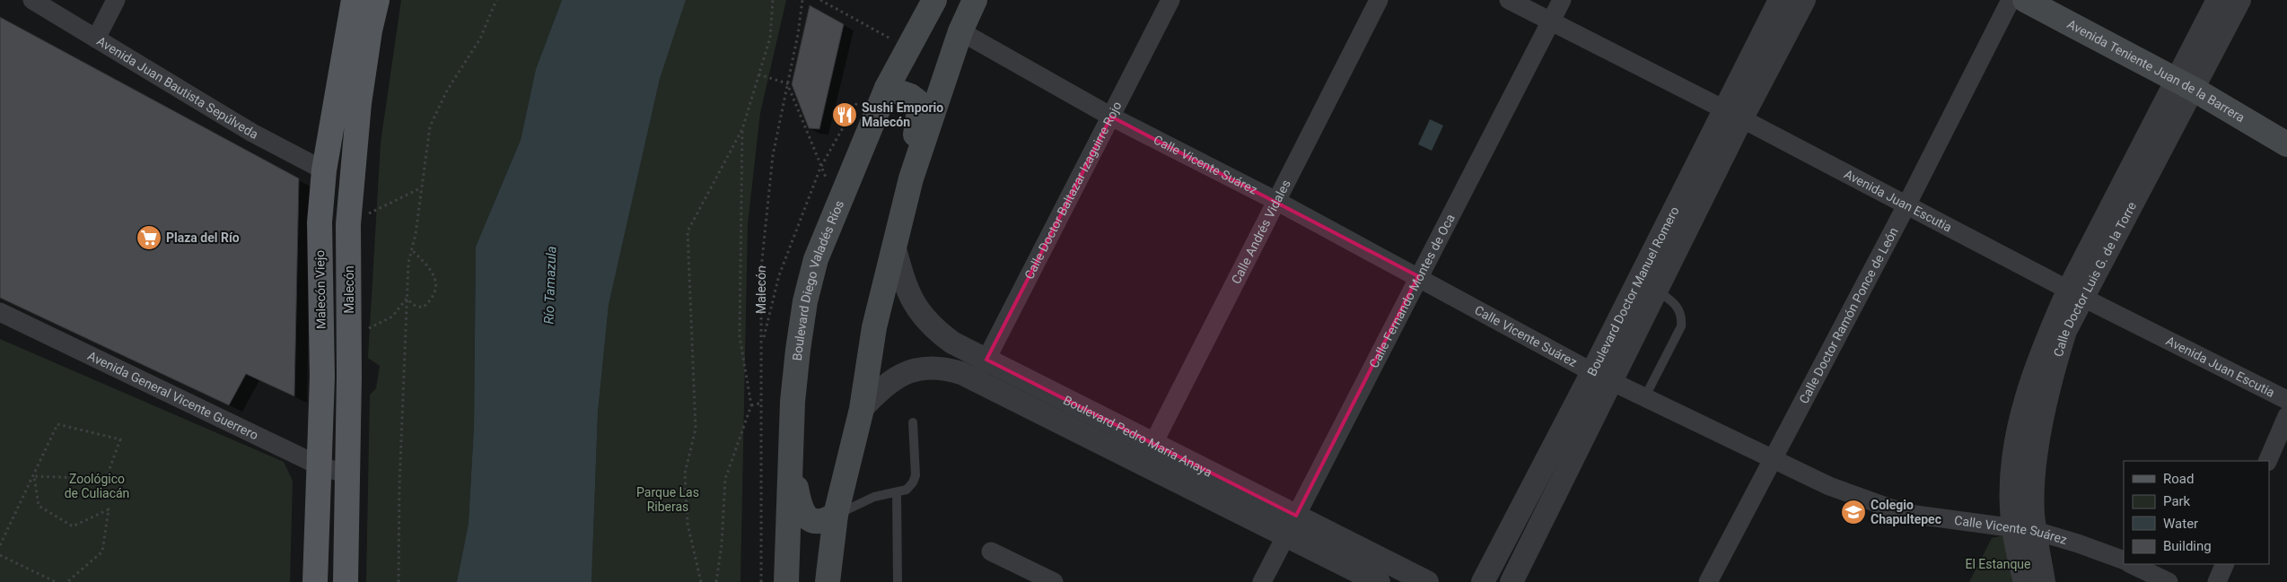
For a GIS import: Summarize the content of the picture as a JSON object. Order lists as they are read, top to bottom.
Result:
{
  "streets": {
    "main road": [
      "Avenida Teniente Juan de la Barrera",
      "Boulevard Diego Valadés Ríos",
      "Malecón Viejo",
      "Malecón"
    ],
    "street": [
      "Avenida Juan Bautista Sepúlveda",
      "Calle Vicente Suárez",
      "Calle Doctor Baltazar Izaguirre Rojo",
      "Avenida Juan Escutia",
      "Calle Andrés Vidales",
      "Calle Doctor Luis G. de la Torre",
      "Calle Fernando Montes de Oca",
      "Boulevard Doctor Manuel Romero",
      "Calle Doctor Ramón Ponce de León",
      "Avenida General Vicente Guerrero",
      "Boulevard Pedro María Anaya"
    ]
  },
  "crossings": [
    ["Avenida Teniente Juan de la Barrera", "Calle Doctor Luis G. de la Torre"],
    ["Avenida Juan Bautista Sepúlveda", "Malecón Viejo"],
    ["Calle Vicente Suárez", "Calle Doctor Baltazar Izaguirre Rojo"],
    ["Calle Vicente Suárez", "Calle Andrés Vidales"],
    ["Calle Vicente Suárez", "Calle Doctor Luis G. de la Torre"],
    ["Calle Vicente Suárez", "Calle Fernando Montes de Oca"],
    ["Calle Vicente Suárez", "Boulevard Doctor Manuel Romero"],
    ["Calle Vicente Suárez", "Calle Doctor Ramón Ponce de León"],
    ["Calle Doctor Baltazar Izaguirre Rojo", "Boulevard Pedro María Anaya"],
    ["Avenida Juan Escutia", "Calle Doctor Luis G. de la Torre"],
    ["Avenida Juan Escutia", "Calle Fernando Montes de Oca"],
    ["Avenida Juan Escutia", "Boulevard Doctor Manuel Romero"],
    ["Avenida Juan Escutia", "Calle Doctor Ramón Ponce de León"],
    ["Calle Andrés Vidales", "Boulevard Pedro María Anaya"],
    ["Malecón Viejo", "Avenida General Vicente Guerrero"],
    ["Malecón", "Avenida General Vicente Guerrero"],
    ["Calle Fernando Montes de Oca", "Boulevard Pedro María Anaya"]
  ],
  "water": ["Río Tamazula"],
  "parks": ["Zoológico de Culiacán", "Parque Las Riberas", "El Estanque"],
  "places": {
    "restaurant": ["Sushi Emporio Malecón"],
    "supermarket": ["Plaza del Río"],
    "school or university": ["Colegio Chapultepec"]
  },
  "legend": [
    "Road",
    "Park",
    "Water",
    "Building"
  ]
}
